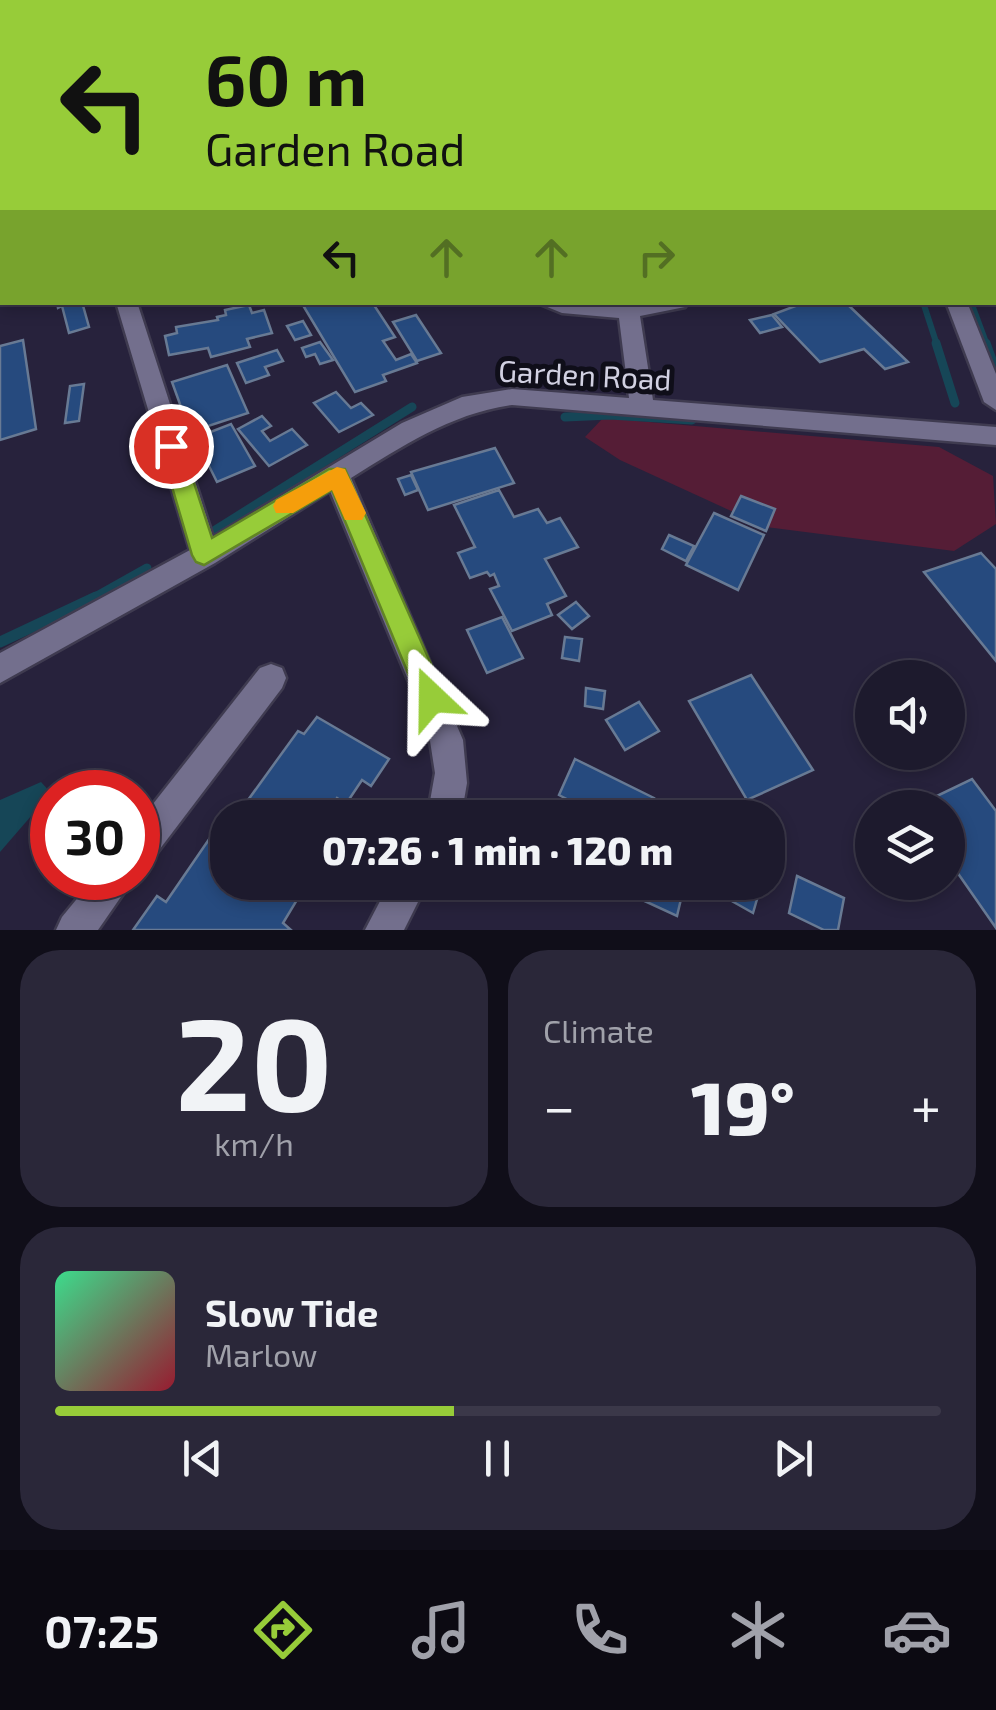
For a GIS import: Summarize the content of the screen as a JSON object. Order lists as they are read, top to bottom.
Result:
{
  "streets": {
    "street": ["Garden Road"]
  },
  "page": {
    "turn": ["60 m", "Garden Road"],
    "limit": "30",
    "trip": "07:26 · 1 min · 120 m",
    "tile": [
      ["20", "km/h"],
      "Climate"
    ],
    "heat": ["−", "19°", "+"],
    "song": ["Slow Tide", "Marlow"],
    "tabs": "07:25"
  }
}
